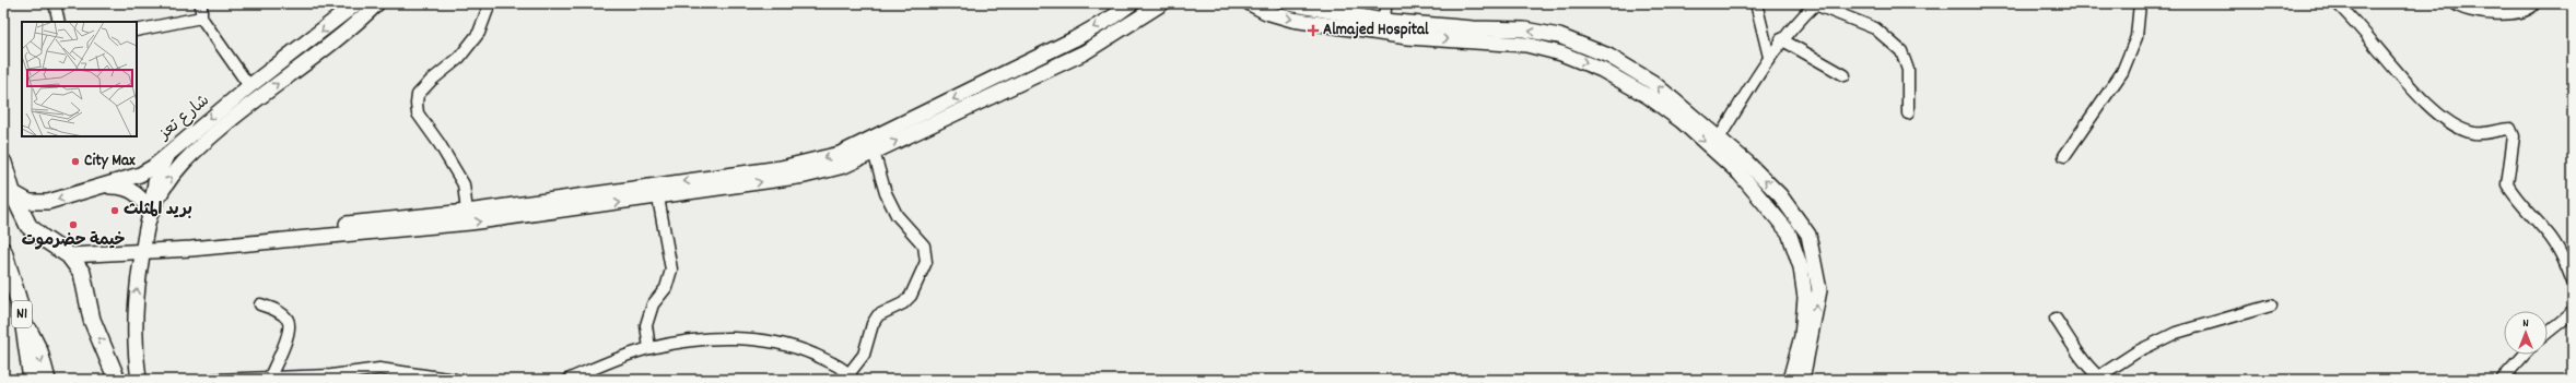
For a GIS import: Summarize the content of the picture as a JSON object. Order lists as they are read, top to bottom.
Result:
{
  "streets": {
    "highway": ["N1"],
    "main road": ["شارع تعز"]
  },
  "places": {
    "health": ["Almajed Hospital"],
    "other": ["City Max", "بريد المثلث", "خيمة حضرموت"]
  },
  "north": "top"
}
